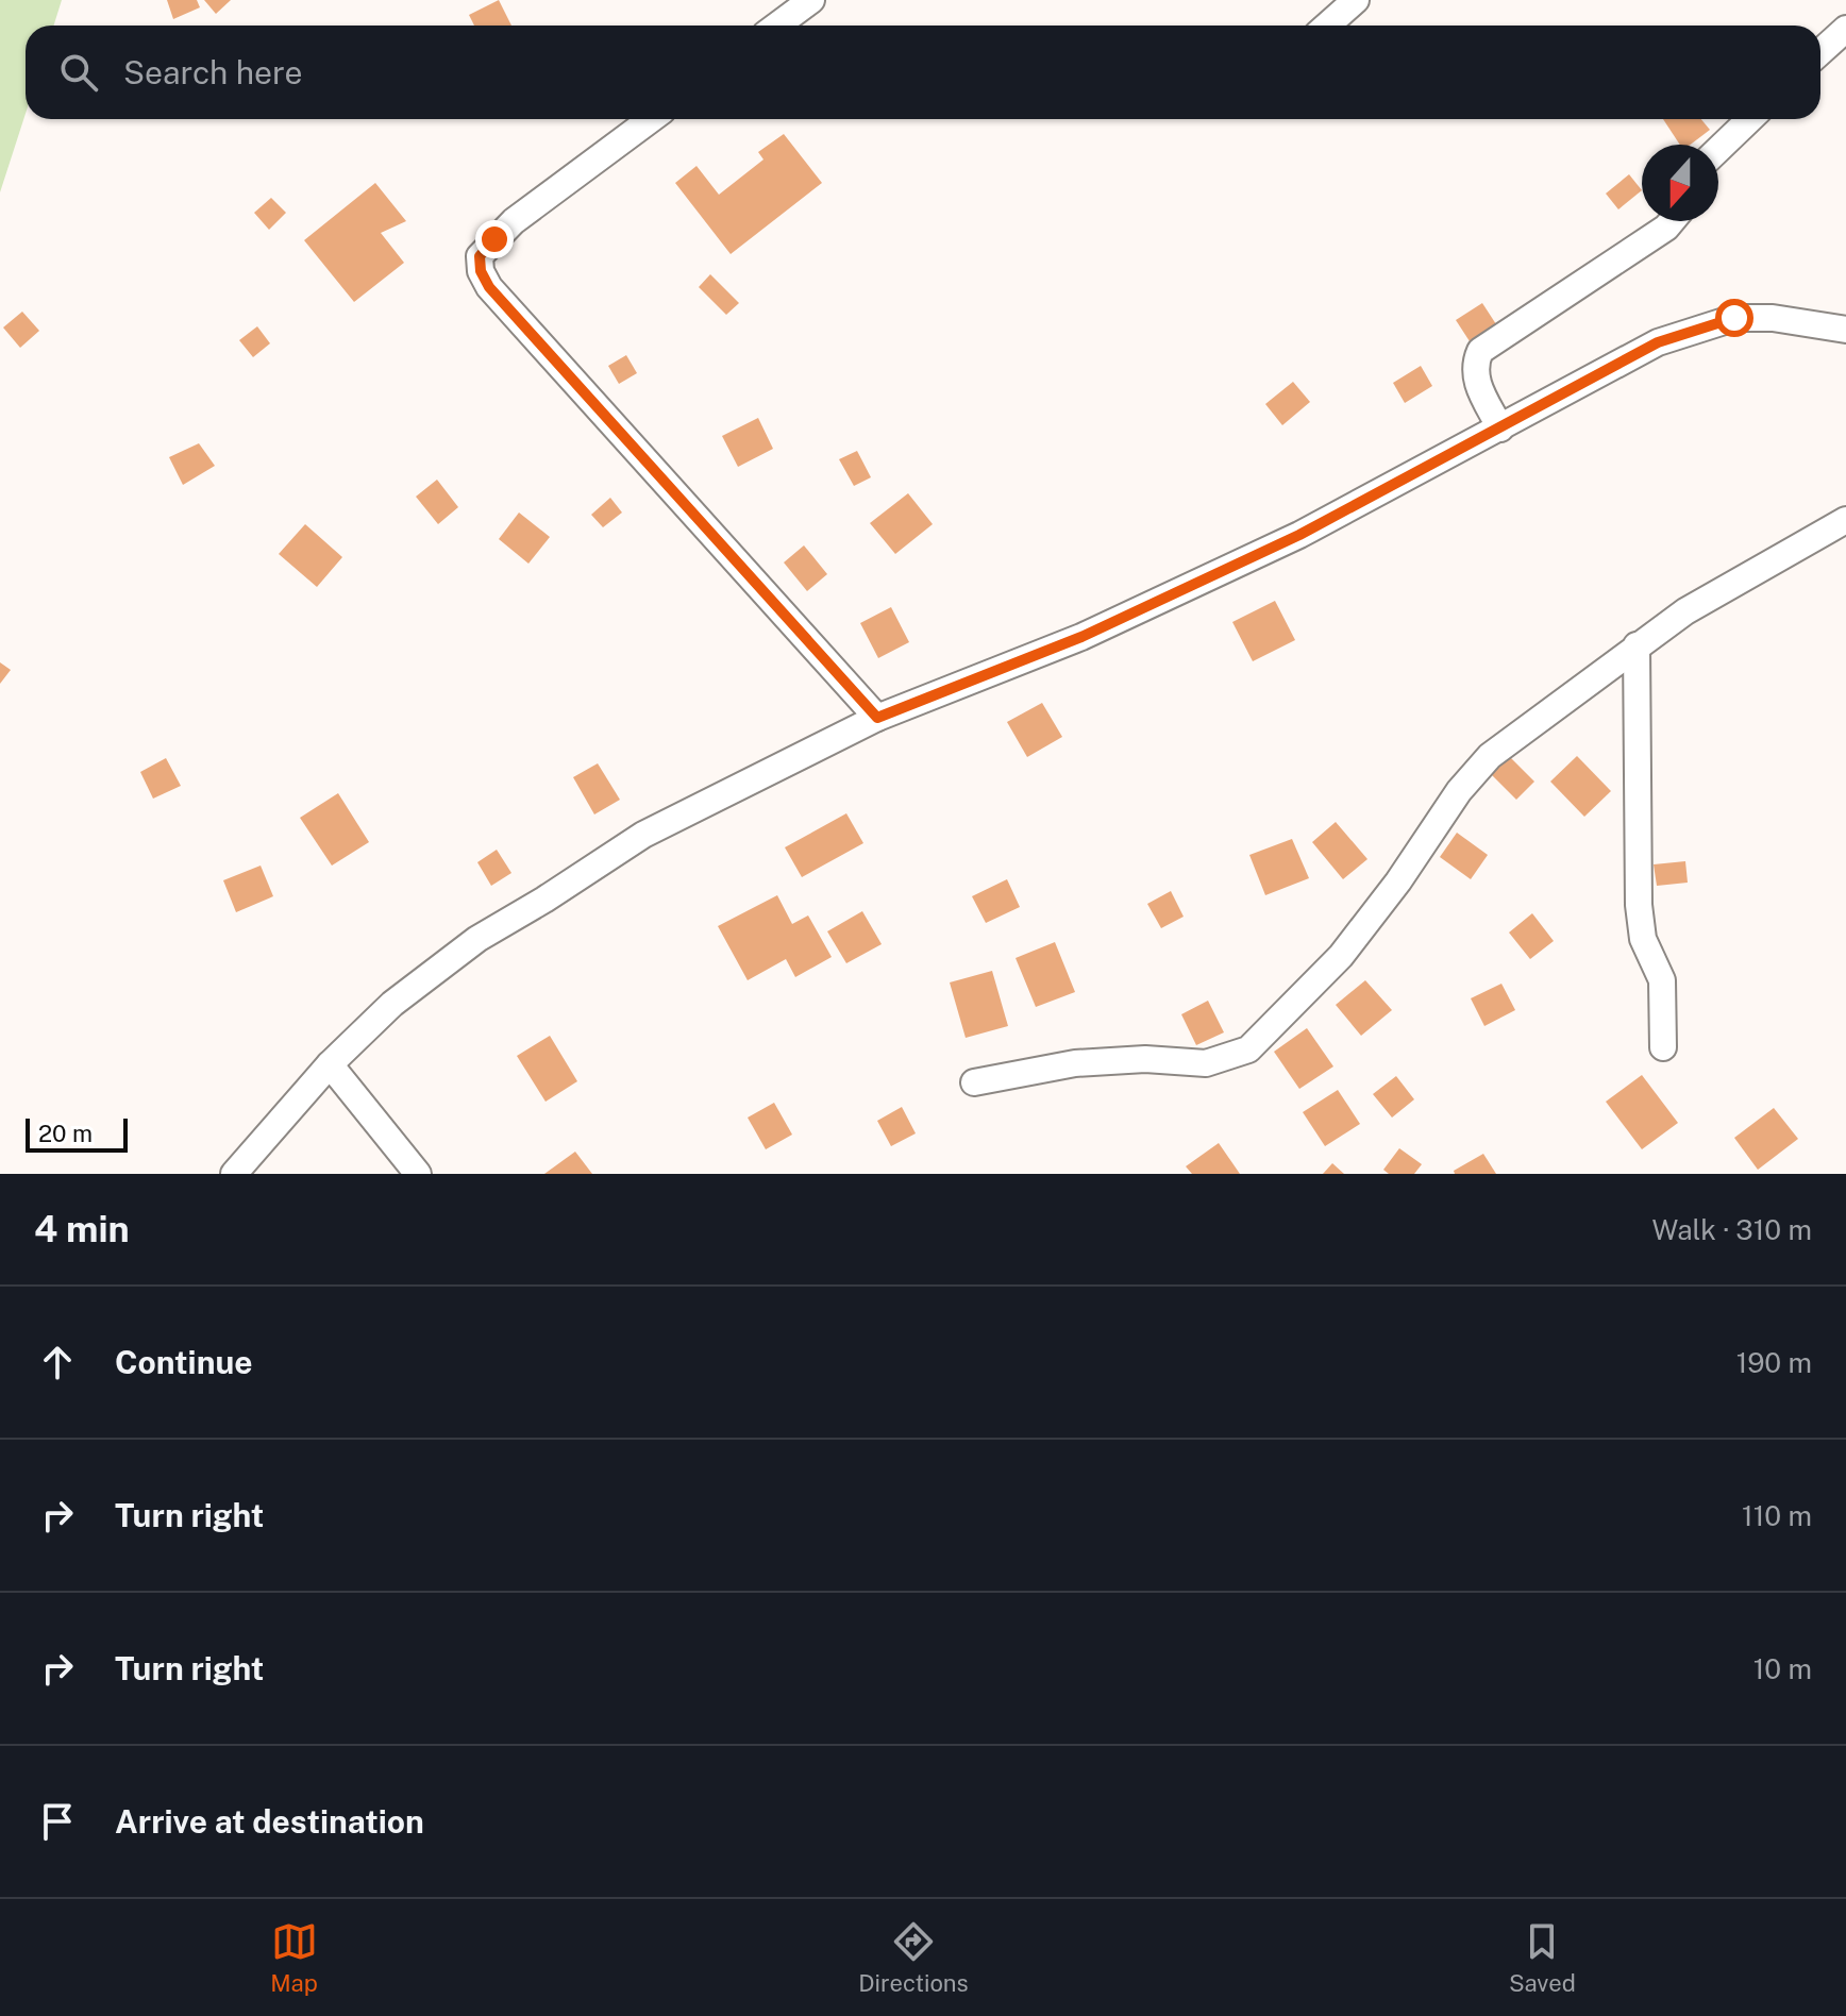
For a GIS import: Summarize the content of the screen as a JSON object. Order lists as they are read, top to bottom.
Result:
{
  "scale_bar": "20 m",
  "north": "bottom",
  "page": {
    "search": "Search here",
    "scale": "20 m",
    "heading": ["4 min", "Walk · 310 m"],
    "list": [
      ["Continue", "190 m"],
      ["Turn right", "110 m"],
      ["Turn right", "10 m"],
      "Arrive at destination"
    ],
    "nav": ["Map", "Directions", "Saved"]
  }
}
